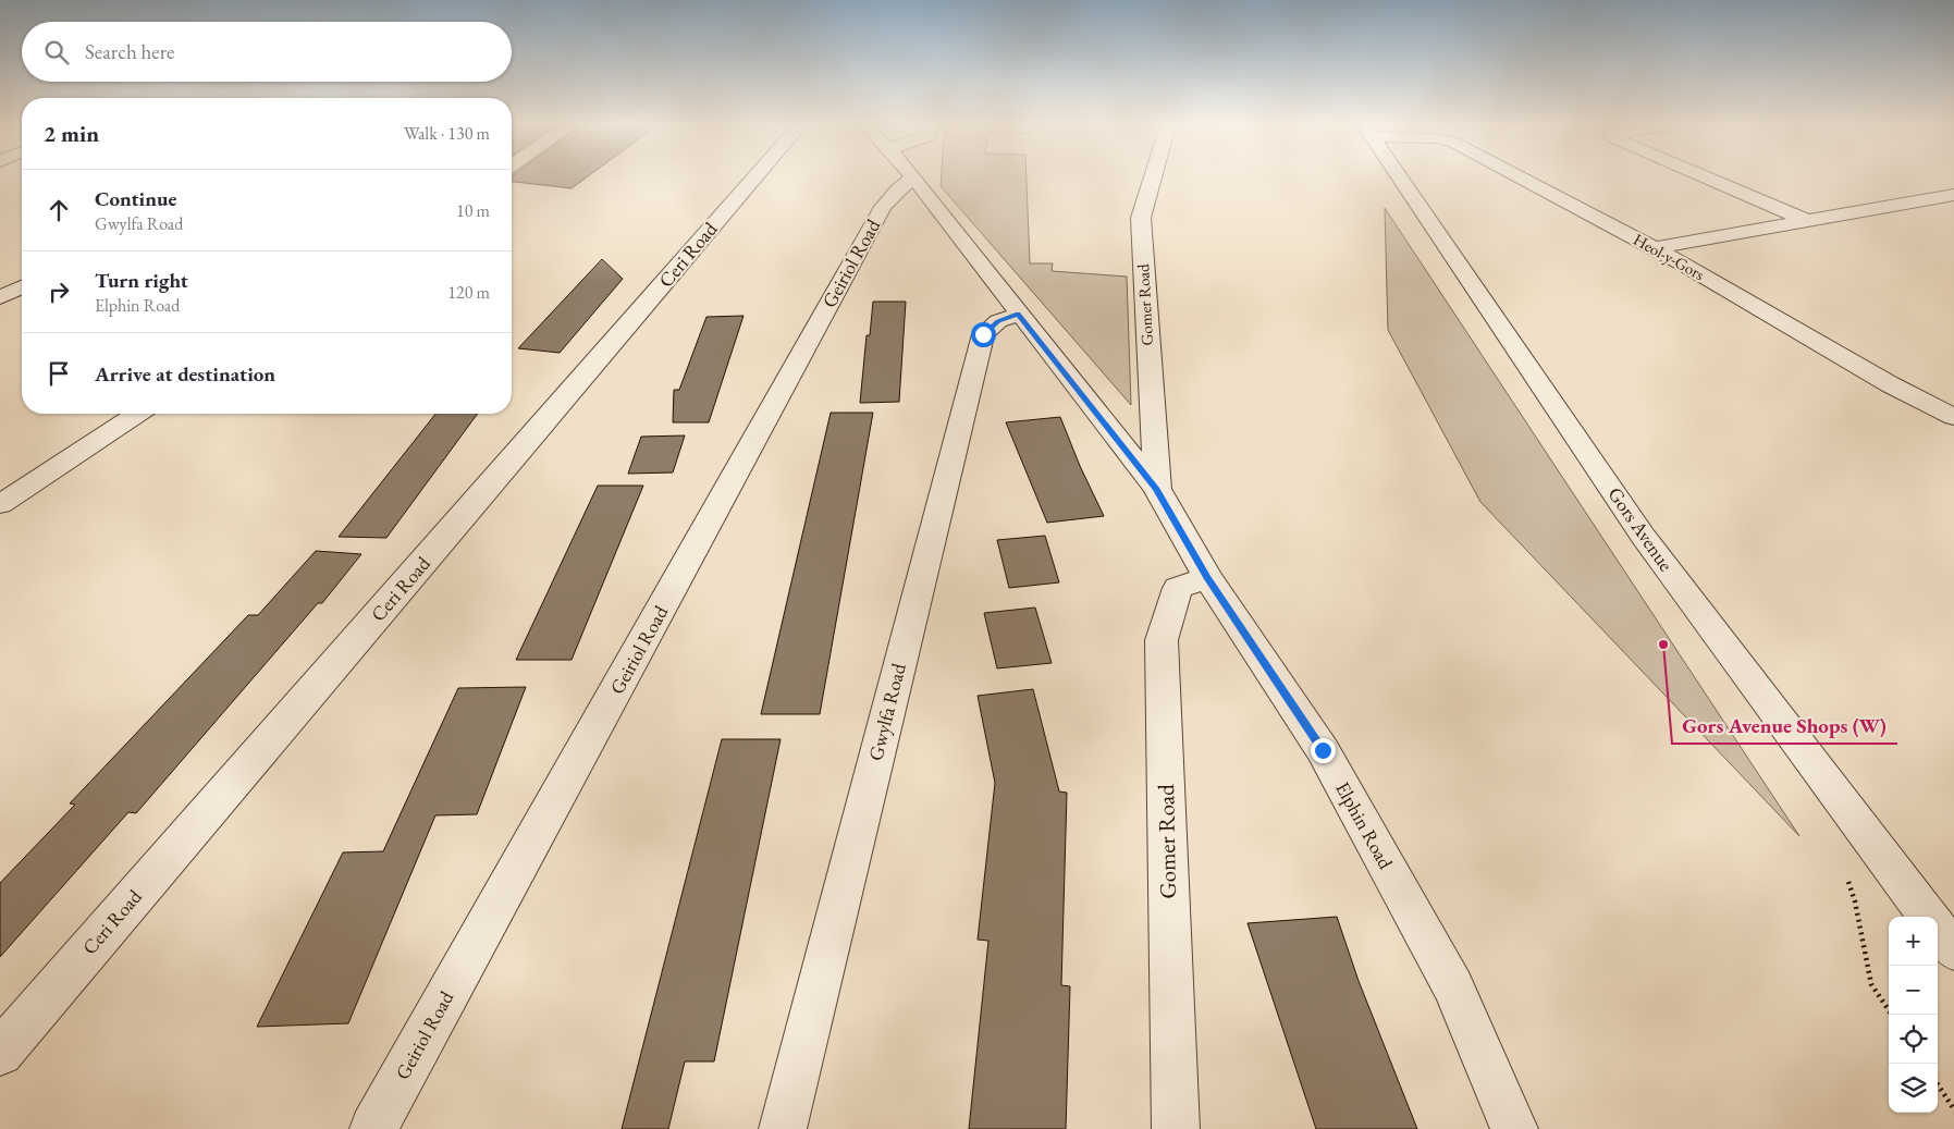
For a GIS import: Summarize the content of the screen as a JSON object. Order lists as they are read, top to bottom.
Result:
{
  "streets": {
    "street": [
      "Ceri Road",
      "Heol-y-Gors",
      "Geiriol Road",
      "Gomer Road",
      "Gors Avenue",
      "Gwylfa Road",
      "Elphin Road"
    ]
  },
  "crossings": [
    ["Geiriol Road", "Elphin Road"],
    ["Gomer Road", "Elphin Road"],
    ["Gwylfa Road", "Elphin Road"]
  ],
  "places": ["Gors Avenue Shops (W)"],
  "page": {
    "search": "Search here",
    "heading": ["2 min", "Walk · 130 m"],
    "list": [
      ["Continue", "Gwylfa Road", "10 m"],
      ["Turn right", "Elphin Road", "120 m"],
      "Arrive at destination"
    ],
    "map_buttons": ["+", "−"]
  }
}
